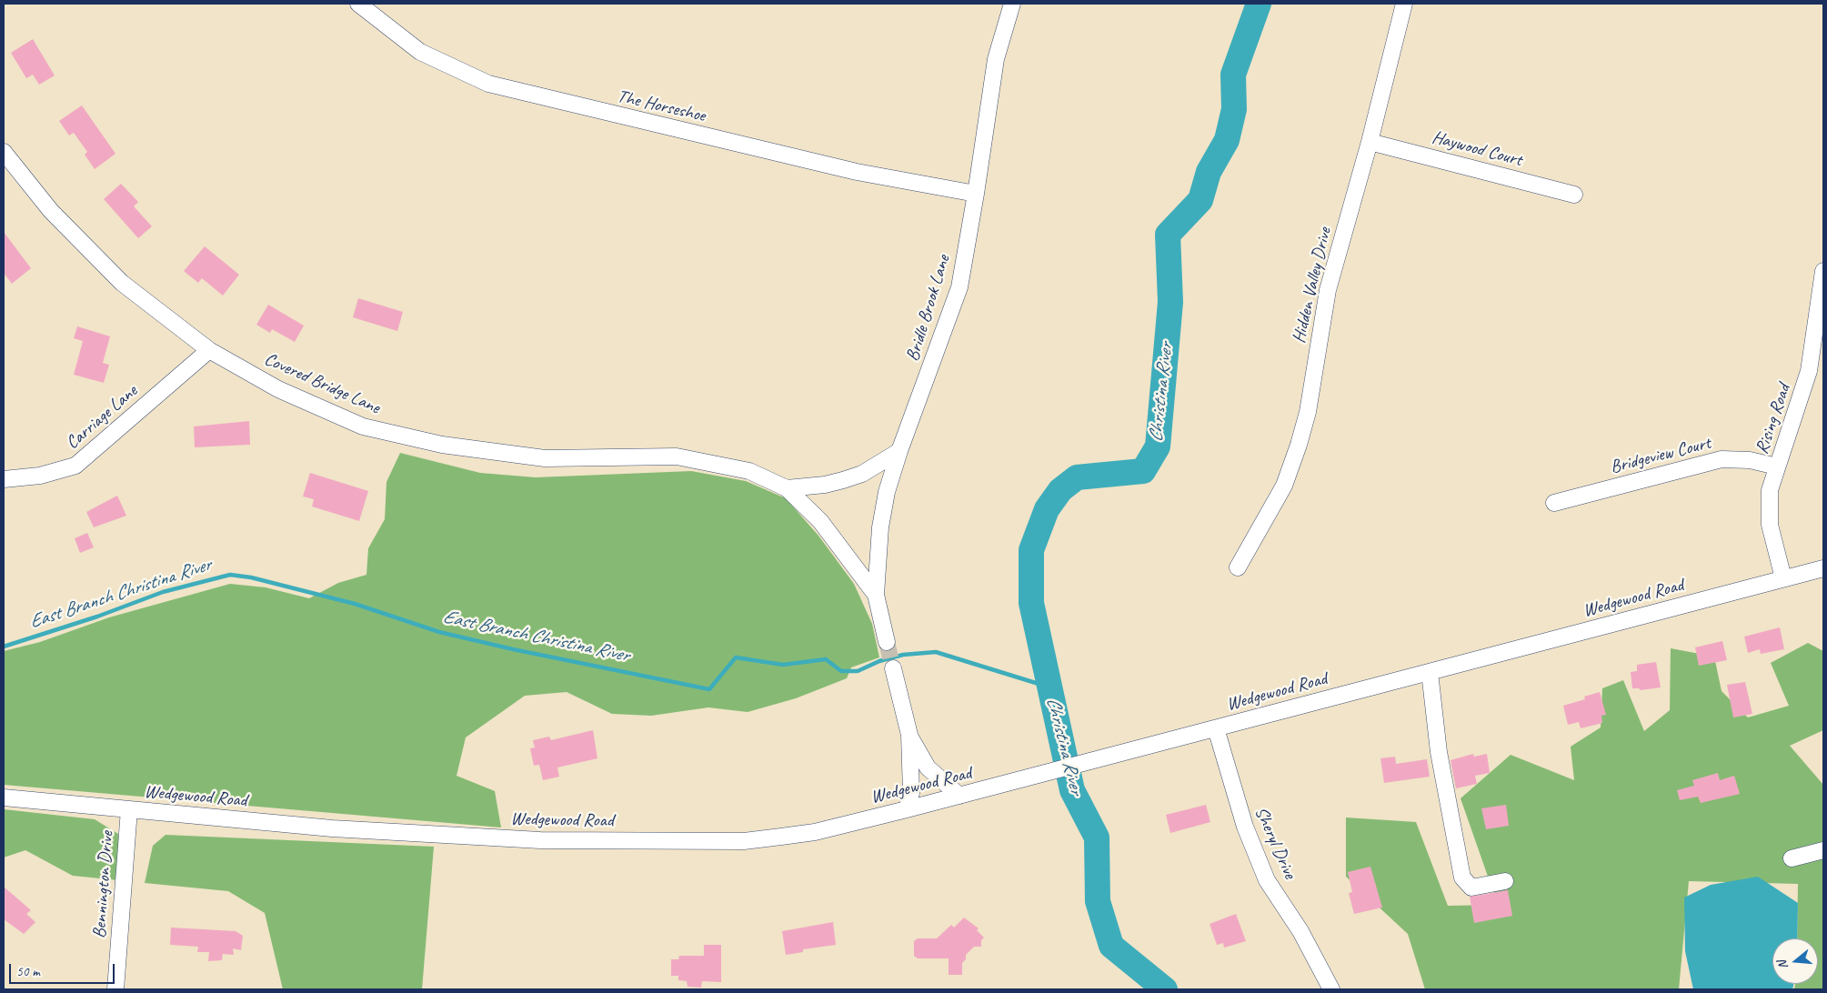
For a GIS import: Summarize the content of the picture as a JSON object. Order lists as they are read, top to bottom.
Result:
{
  "streets": {
    "street": [
      "The Horseshoe",
      "Haywood Court",
      "Hidden Valley Drive",
      "Bridle Brook Lane",
      "Covered Bridge Lane",
      "Carriage Lane",
      "Rising Road",
      "Bridgeview Court",
      "Wedgewood Road",
      "Sheryl Drive",
      "Bennington Drive"
    ]
  },
  "crossings": [
    ["The Horseshoe", "Bridle Brook Lane"],
    ["Haywood Court", "Hidden Valley Drive"],
    ["Bridle Brook Lane", "Covered Bridge Lane"],
    ["Covered Bridge Lane", "Carriage Lane"],
    ["Rising Road", "Bridgeview Court"],
    ["Rising Road", "Wedgewood Road"],
    ["Wedgewood Road", "Sheryl Drive"],
    ["Wedgewood Road", "Bennington Drive"]
  ],
  "water": ["Christina River", "East Branch Christina River"],
  "scale_bar": "50 m",
  "north": "left"
}
